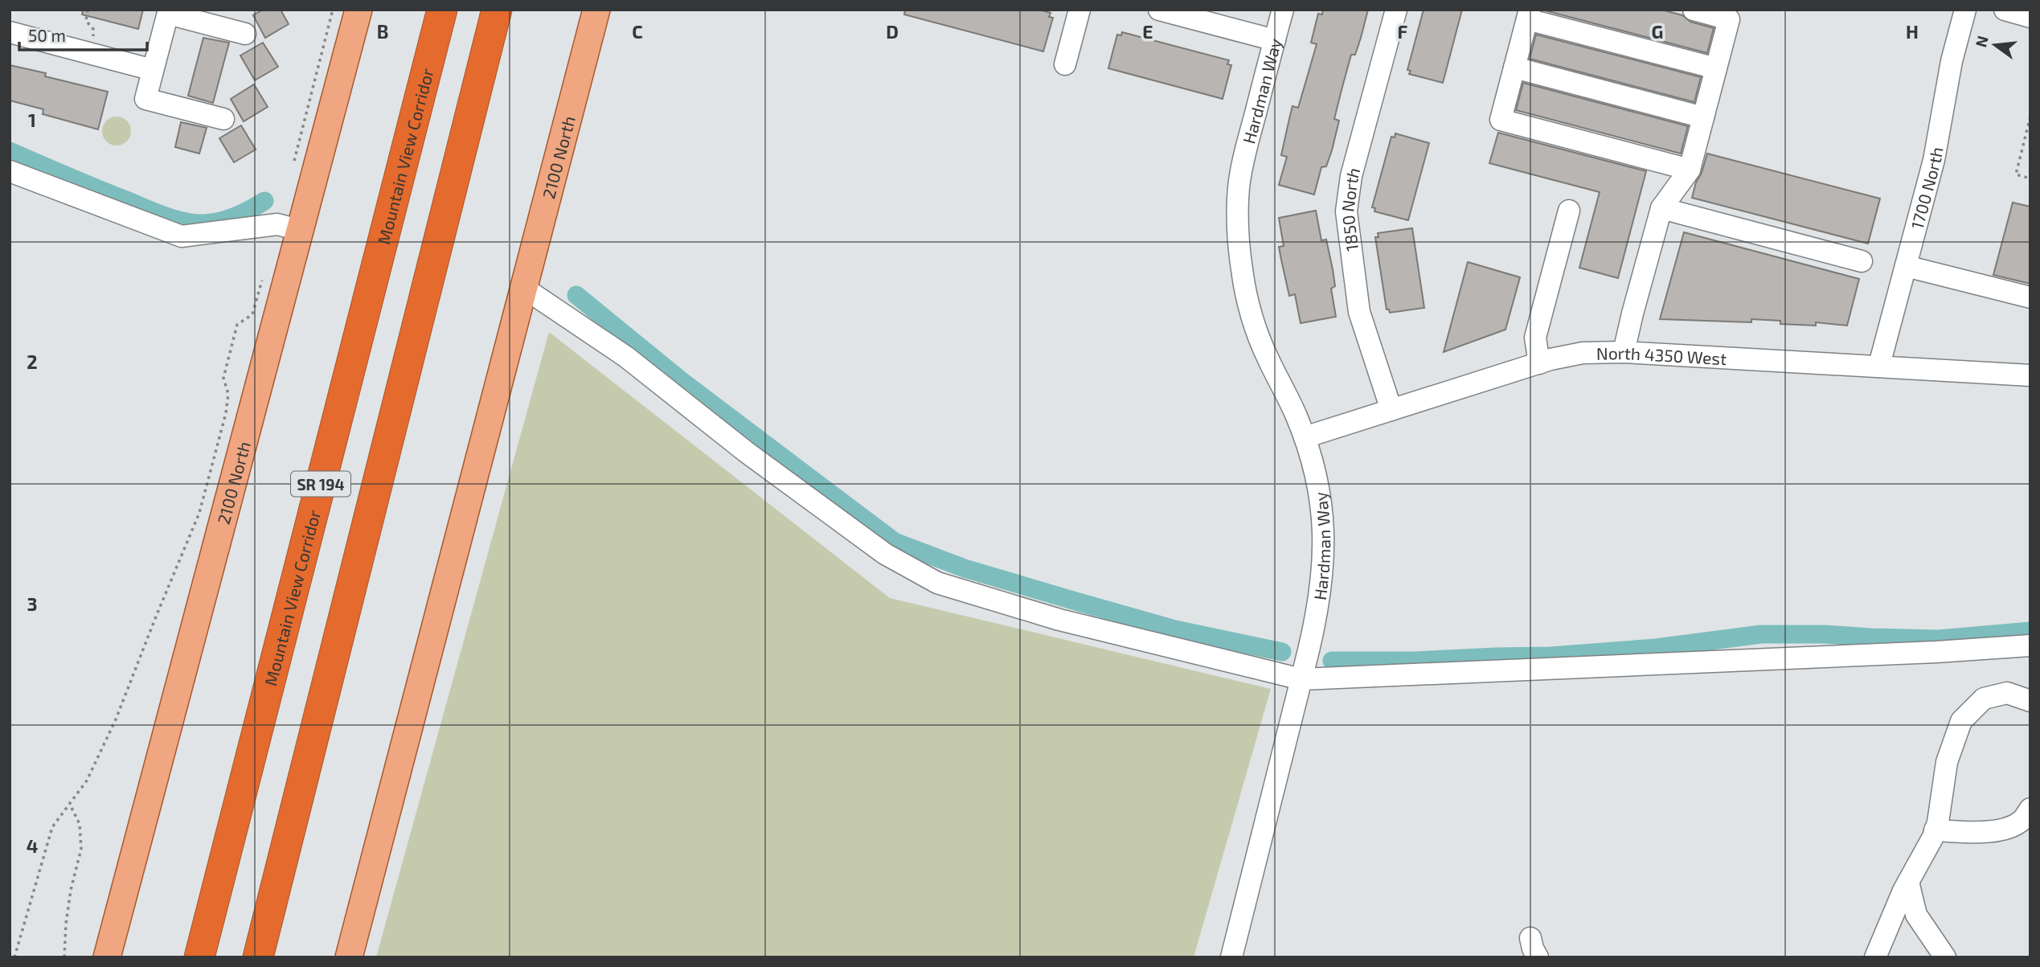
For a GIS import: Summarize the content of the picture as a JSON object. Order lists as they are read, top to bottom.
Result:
{
  "streets": {
    "highway": ["Mountain View Corridor", "SR 194"],
    "main road": ["2100 North"],
    "street": [
      "Hardman Way",
      "1700 North",
      "1850 North",
      "North 4350 West"
    ]
  },
  "crossings": [
    ["Hardman Way", "North 4350 West"],
    ["1700 North", "North 4350 West"],
    ["1850 North", "North 4350 West"]
  ],
  "scale_bar": "50 m",
  "north": "left",
  "grid": {
    "columns": [
      "B",
      "C",
      "D",
      "E",
      "F",
      "G",
      "H"
    ],
    "rows": [
      "1",
      "2",
      "3",
      "4"
    ]
  }
}
